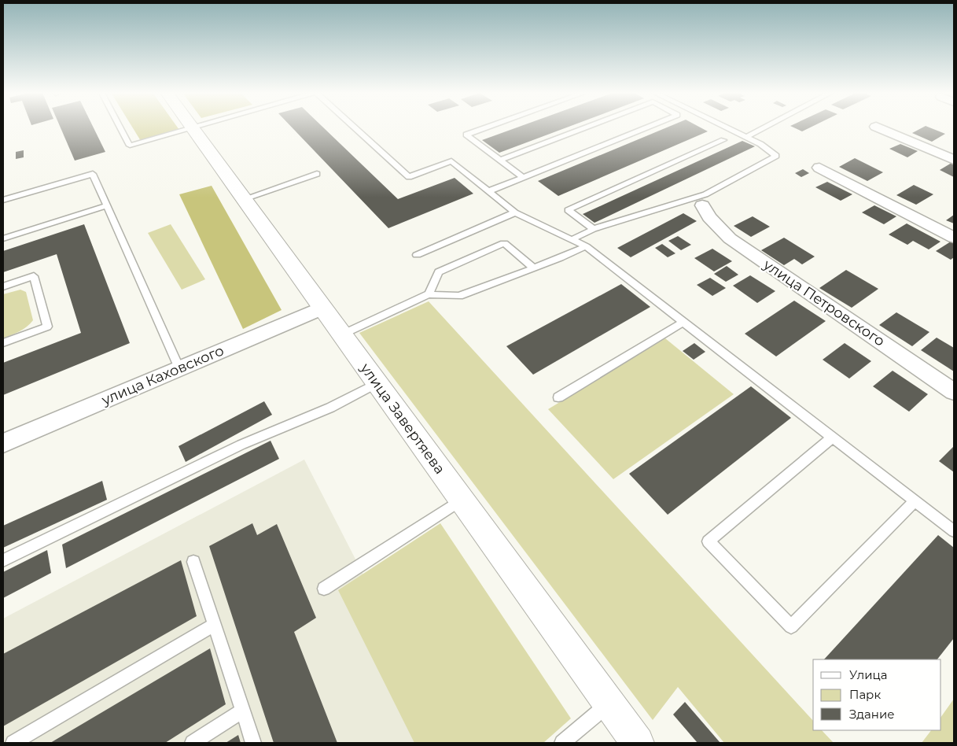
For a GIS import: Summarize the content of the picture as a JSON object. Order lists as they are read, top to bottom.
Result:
{
  "streets": {
    "main road": ["улица Завертяева"],
    "street": ["улица Петровского", "улица Каховского"]
  },
  "crossings": [
    ["улица Каховского", "улица Завертяева"]
  ],
  "legend": ["Улица", "Парк", "Здание"]
}
